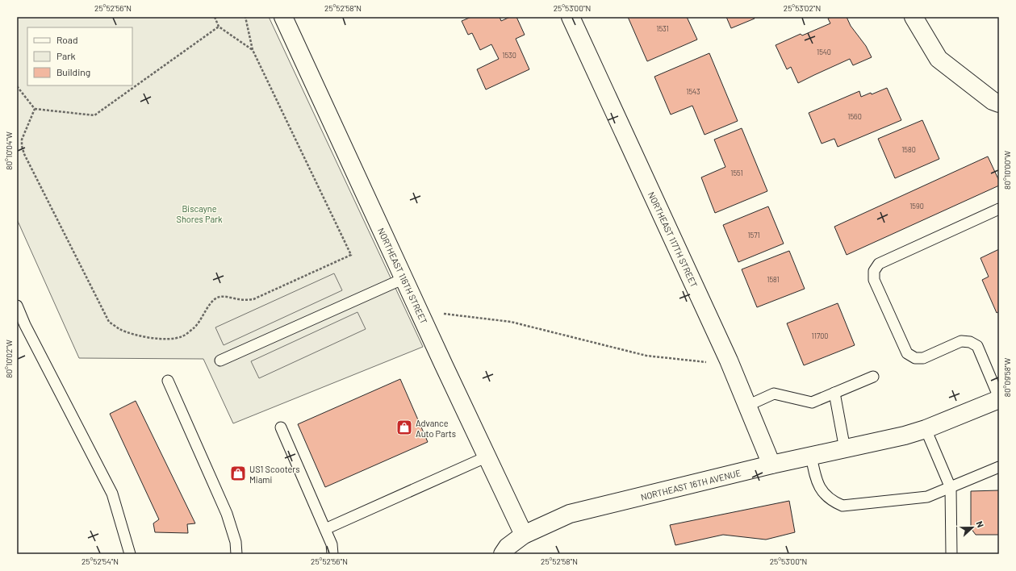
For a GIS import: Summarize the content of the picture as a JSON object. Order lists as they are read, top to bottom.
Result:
{
  "streets": {
    "street": ["NORTHEAST 117TH STREET", "NORTHEAST 116TH STREET", "NORTHEAST 16TH AVENUE"]
  },
  "crossings": [
    ["NORTHEAST 117TH STREET", "NORTHEAST 16TH AVENUE"],
    ["NORTHEAST 116TH STREET", "NORTHEAST 16TH AVENUE"]
  ],
  "parks": ["Biscayne Shores Park"],
  "places": {
    "shop": ["Advance Auto Parts", "US1 Scooters Miami"]
  },
  "house_numbers": [
    "1531",
    "1540",
    "1530",
    "1543",
    "1560",
    "1580",
    "1551",
    "1590",
    "1571",
    "1581",
    "11700"
  ],
  "legend": ["Road", "Park", "Building"],
  "north": "right",
  "coordinates": [
    "25°52'56\"N",
    "25°52'58\"N",
    "25°53'00\"N",
    "25°53'02\"N",
    "80°10'04\"W",
    "80°10'00\"W",
    "80°10'02\"W",
    "80°09'58\"W",
    "25°52'54\"N"
  ]
}
